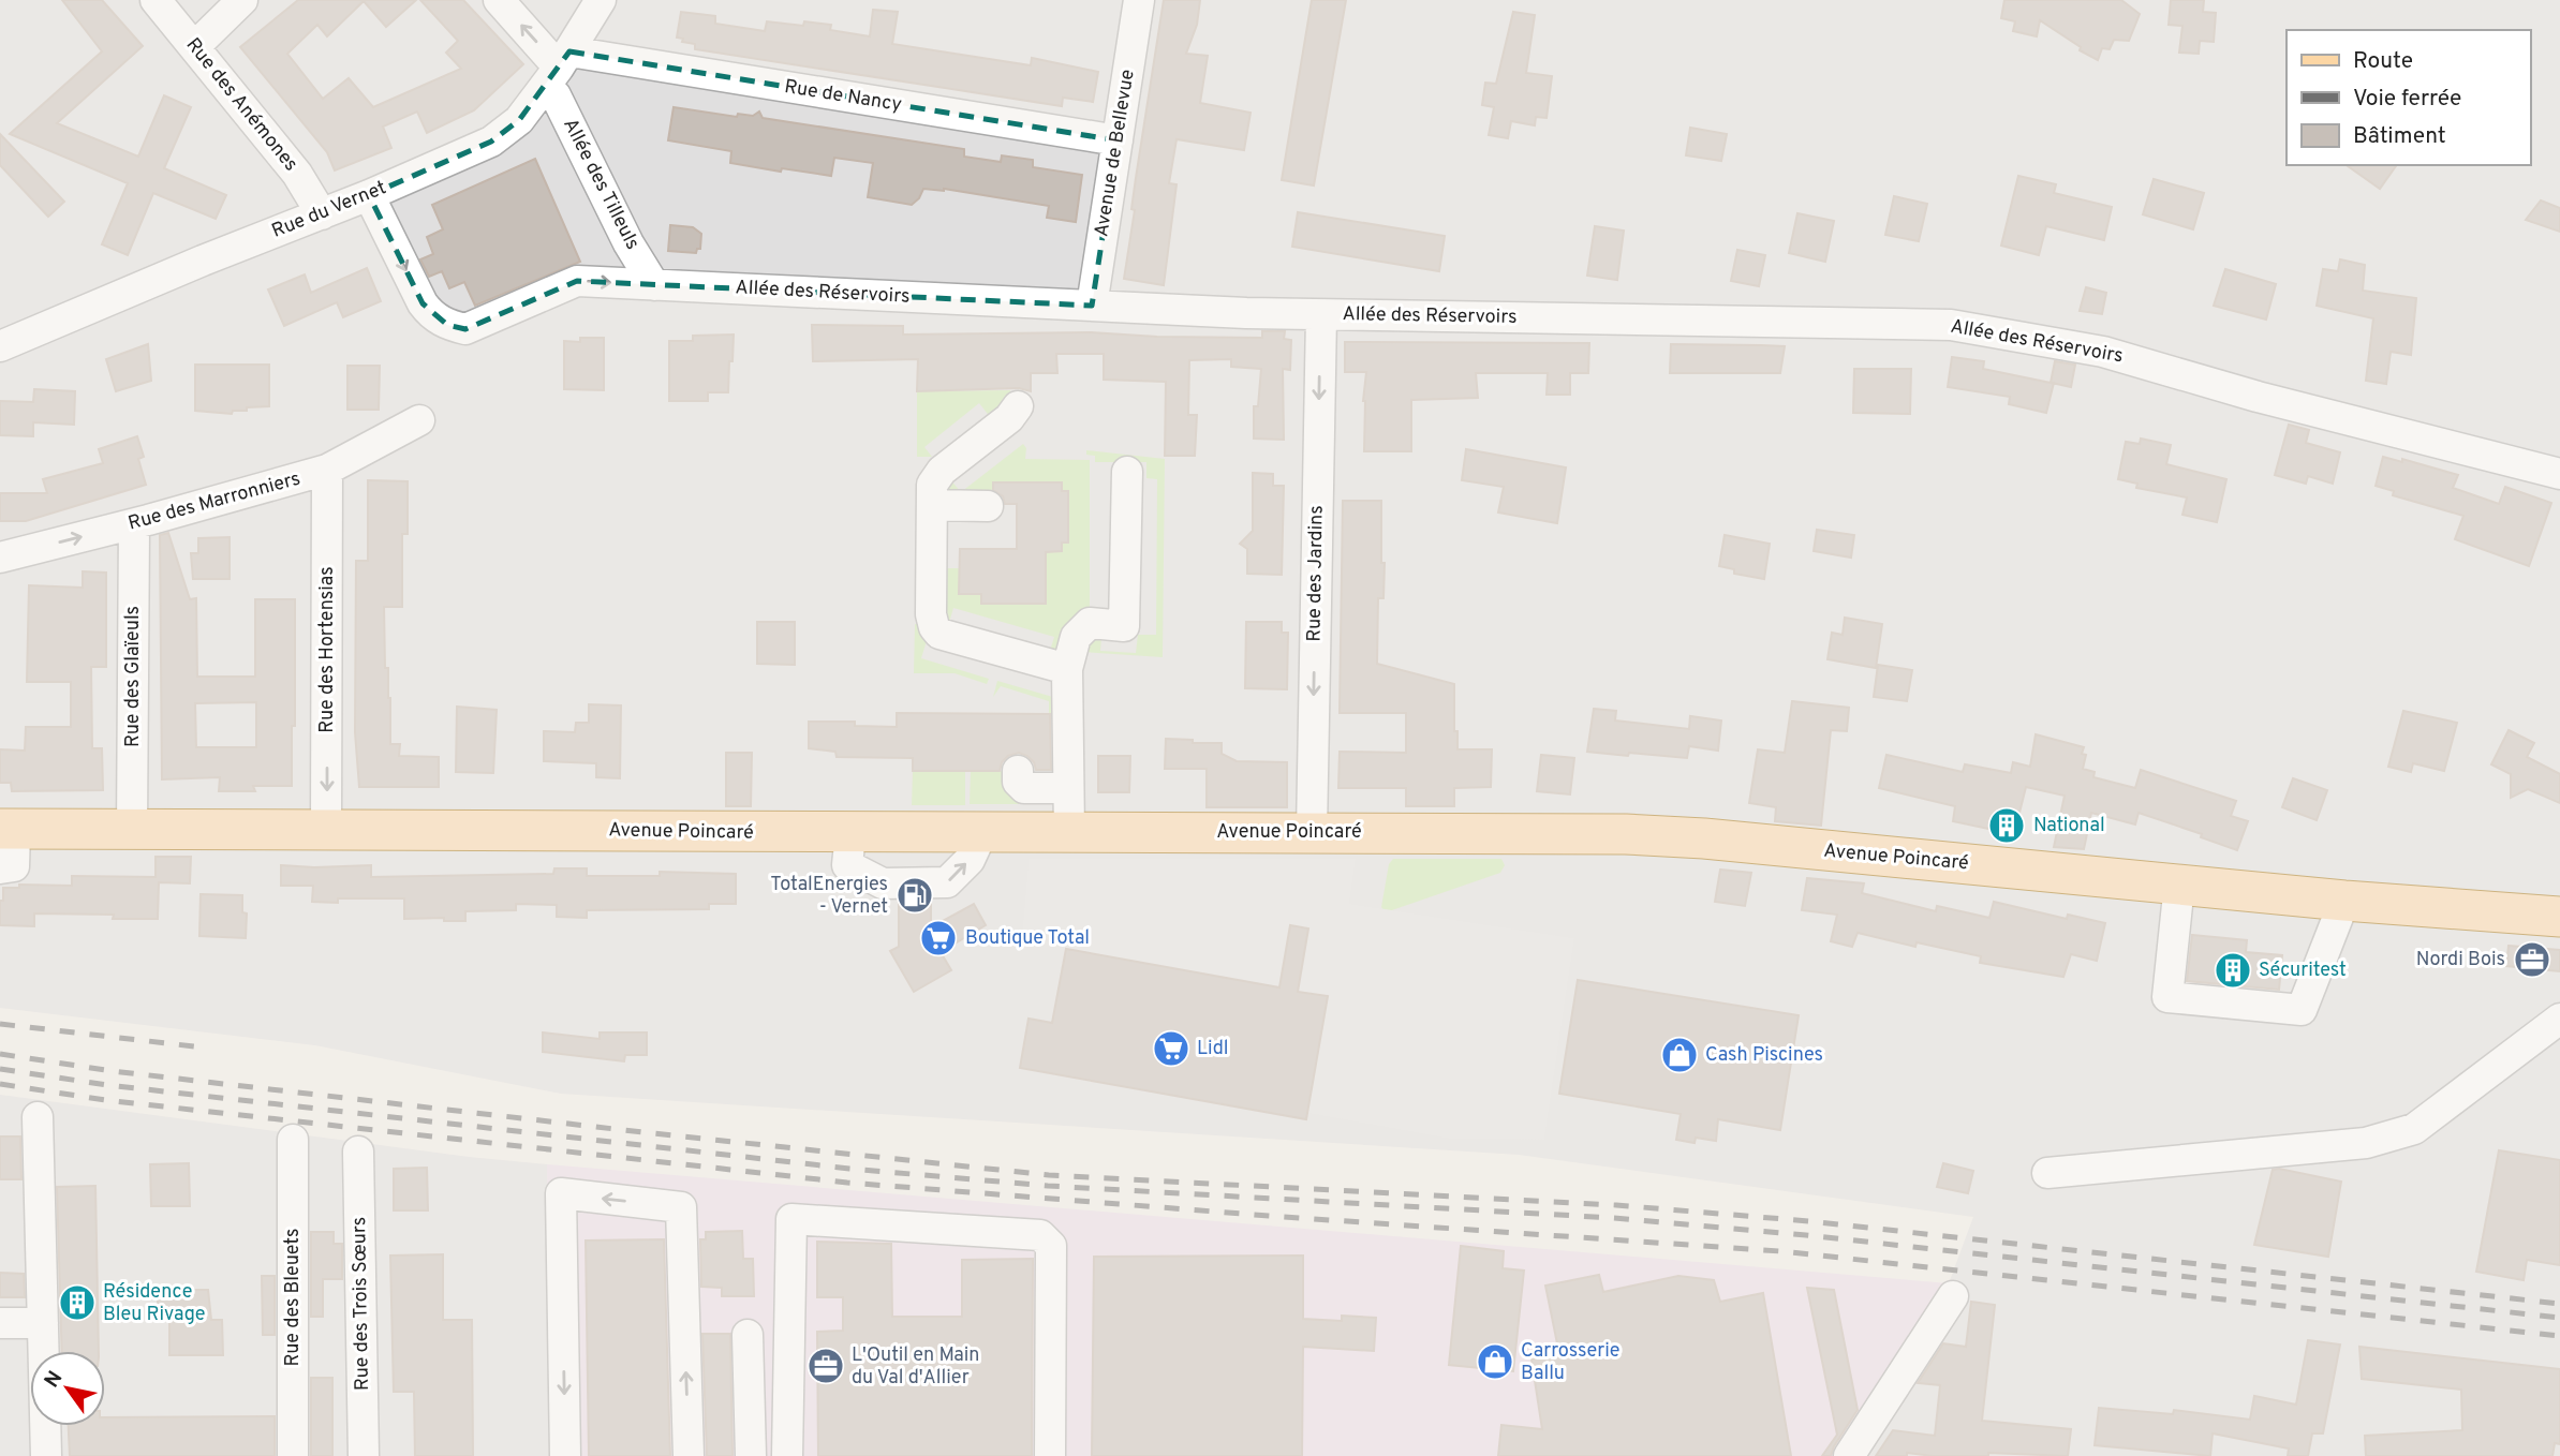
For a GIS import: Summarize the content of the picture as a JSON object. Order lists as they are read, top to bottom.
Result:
{
  "streets": {
    "main road": ["Avenue Poincaré"],
    "street": [
      "Rue de Nancy",
      "Rue des Anémones",
      "Avenue de Bellevue",
      "Allée des Tilleuls",
      "Rue du Vernet",
      "Allée des Réservoirs",
      "Rue des Marronniers",
      "Rue des Jardins",
      "Rue des Hortensias",
      "Rue des Glaïeuls",
      "Rue des Bleuets",
      "Rue des Trois Sœurs"
    ]
  },
  "crossings": [
    ["Rue de Nancy", "Avenue de Bellevue"],
    ["Rue de Nancy", "Allée des Tilleuls"],
    ["Rue de Nancy", "Rue du Vernet"],
    ["Rue des Anémones", "Rue du Vernet"],
    ["Avenue de Bellevue", "Allée des Réservoirs"],
    ["Allée des Tilleuls", "Rue du Vernet"],
    ["Allée des Tilleuls", "Allée des Réservoirs"],
    ["Rue du Vernet", "Allée des Réservoirs"],
    ["Allée des Réservoirs", "Rue des Jardins"],
    ["Rue des Marronniers", "Rue des Hortensias"],
    ["Rue des Marronniers", "Rue des Glaïeuls"],
    ["Rue des Jardins", "Avenue Poincaré"],
    ["Rue des Hortensias", "Avenue Poincaré"],
    ["Rue des Glaïeuls", "Avenue Poincaré"]
  ],
  "one_way": ["Rue des Hortensias"],
  "places": {
    "building": ["National", "Sécuritest", "Résidence Bleu Rivage"],
    "fuel station": ["TotalEnergies - Vernet"],
    "supermarket": ["Boutique Total", "Lidl"],
    "office": ["Nordi Bois", "L'Outil en Main du Val d'Allier"],
    "shop": ["Cash Piscines", "Carrosserie Ballu"]
  },
  "legend": ["Route", "Voie ferrée", "Bâtiment"],
  "north": "top left"
}
